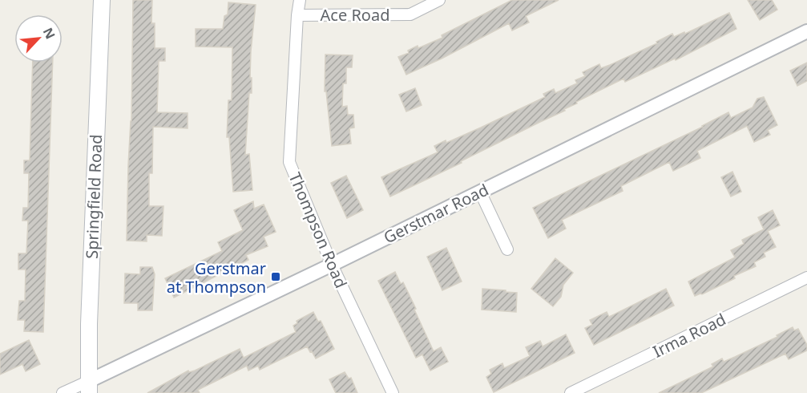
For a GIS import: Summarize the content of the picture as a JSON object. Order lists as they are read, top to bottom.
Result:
{
  "streets": {
    "main road": ["Springfield Road"],
    "street": [
      "Ace Road",
      "Gerstmar Road",
      "Thompson Road",
      "Irma Road"
    ]
  },
  "crossings": [
    ["Ace Road", "Thompson Road"],
    ["Springfield Road", "Gerstmar Road"],
    ["Gerstmar Road", "Thompson Road"]
  ],
  "places": {
    "transit": ["Gerstmar at Thompson"]
  },
  "north": "top right"
}
